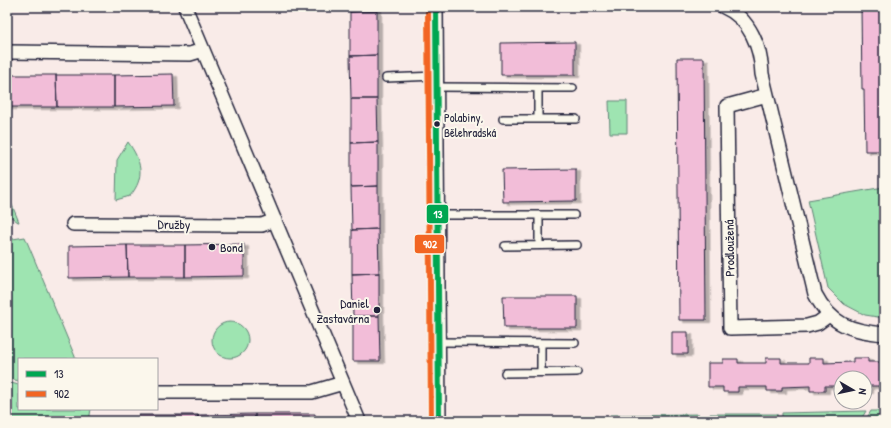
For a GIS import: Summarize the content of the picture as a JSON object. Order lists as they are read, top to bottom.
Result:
{
  "streets": {
    "street": ["Družby", "Prodloužená"]
  },
  "places": ["Polabiny, Bělehradská", "Bond", "Daniel Zastavárna"],
  "lines": ["transit line 13", "transit line 902"],
  "legend": ["13", "902"],
  "north": "right"
}
